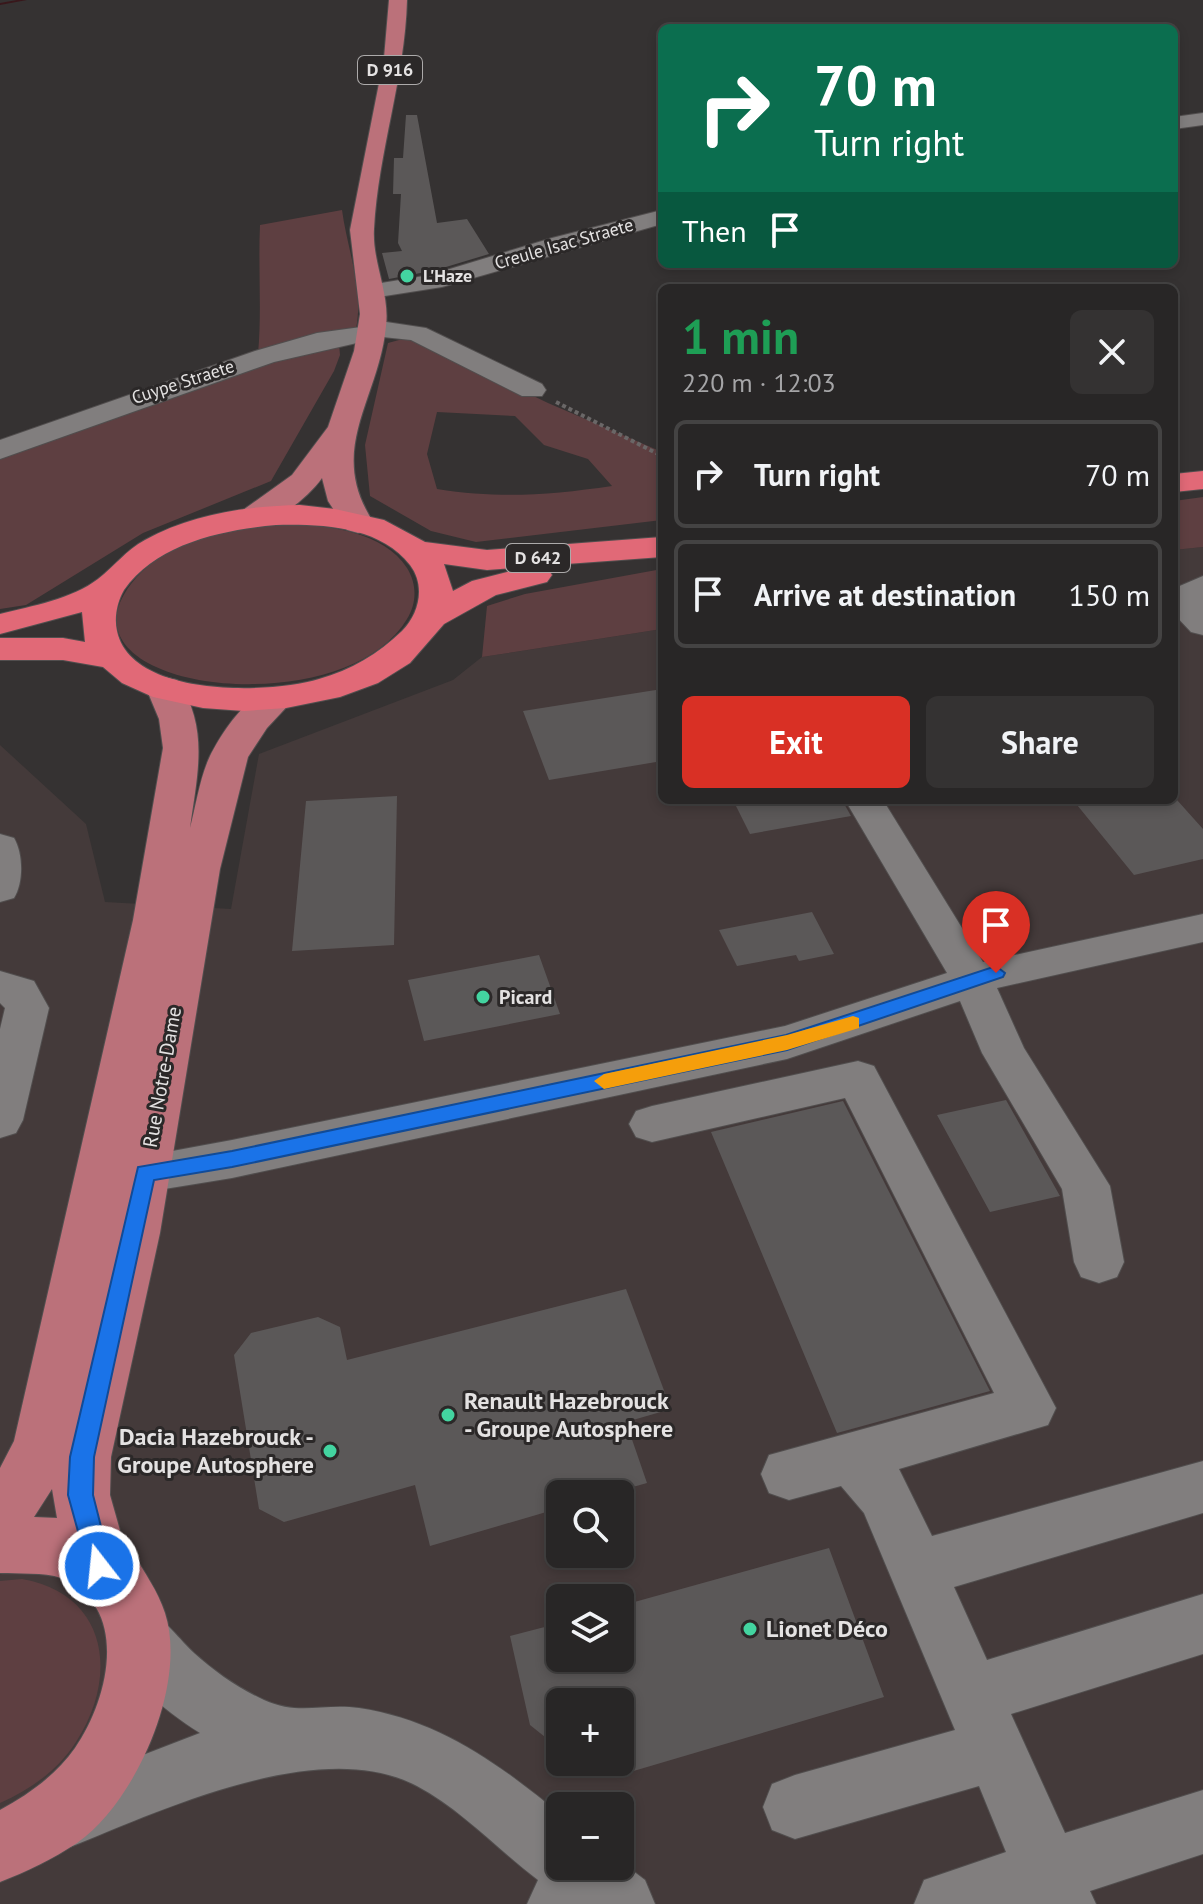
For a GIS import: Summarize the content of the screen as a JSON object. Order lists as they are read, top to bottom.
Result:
{
  "streets": {
    "highway": ["D 642"],
    "main road": ["D 916", "Rue Notre-Dame"],
    "street": ["Creule Isac Straete", "Cuype Straete"]
  },
  "crossings": [
    ["D 916", "Creule Isac Straete"],
    ["D 916", "Cuype Straete"],
    ["D 642", "Rue Notre-Dame"]
  ],
  "places": [
    "L'Haze",
    "Picard",
    "Renault Hazebrouck - Groupe Autosphere",
    "Dacia Hazebrouck - Groupe Autosphere",
    "Lionet Déco"
  ],
  "page": {
    "turn": ["70 m", "Turn right"],
    "then": "Then",
    "heading": ["1 min", "220 m · 12:03"],
    "list": [
      {
        "name": "Turn right",
        "value": "70 m"
      },
      {
        "name": "Arrive at destination",
        "value": "150 m"
      }
    ],
    "buttons": ["Exit", "Share"],
    "map_buttons": ["+", "−"]
  }
}
